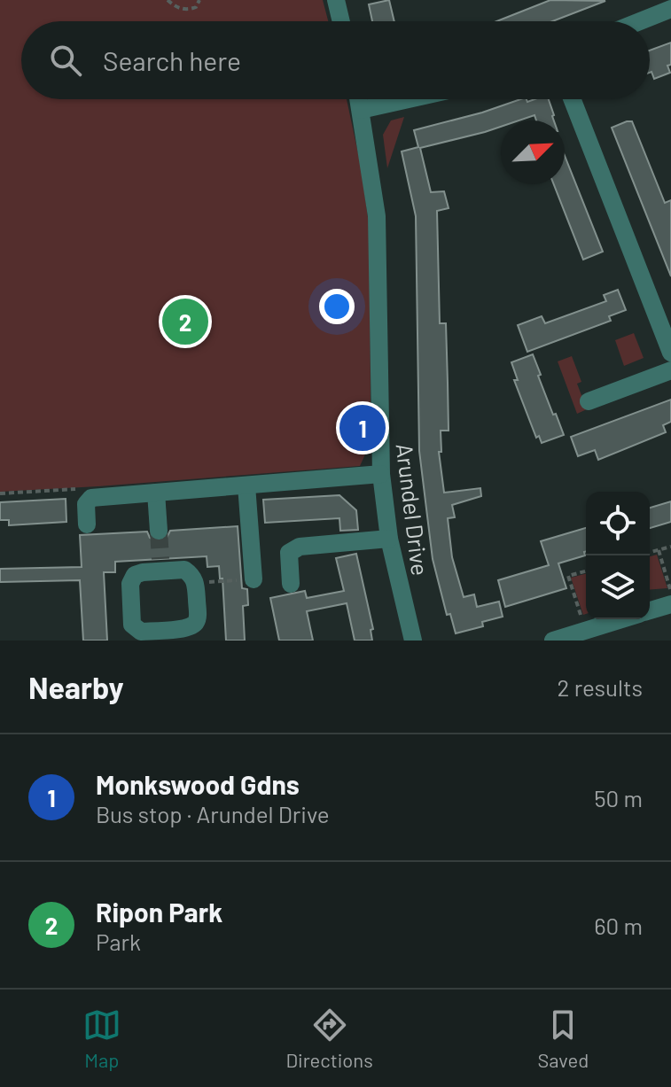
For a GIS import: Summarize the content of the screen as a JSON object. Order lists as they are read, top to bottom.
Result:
{
  "streets": {
    "street": ["Arundel Drive"]
  },
  "north": "top right",
  "page": {
    "search": "Search here",
    "pins": ["2", "1"],
    "heading": ["Nearby", "2 results"],
    "list": [
      {
        "mark": "1",
        "name": "Monkswood Gdns",
        "note": "Bus stop · Arundel Drive",
        "value": "50 m"
      },
      {
        "mark": "2",
        "name": "Ripon Park",
        "note": "Park",
        "value": "60 m"
      }
    ],
    "nav": ["Map", "Directions", "Saved"]
  }
}
